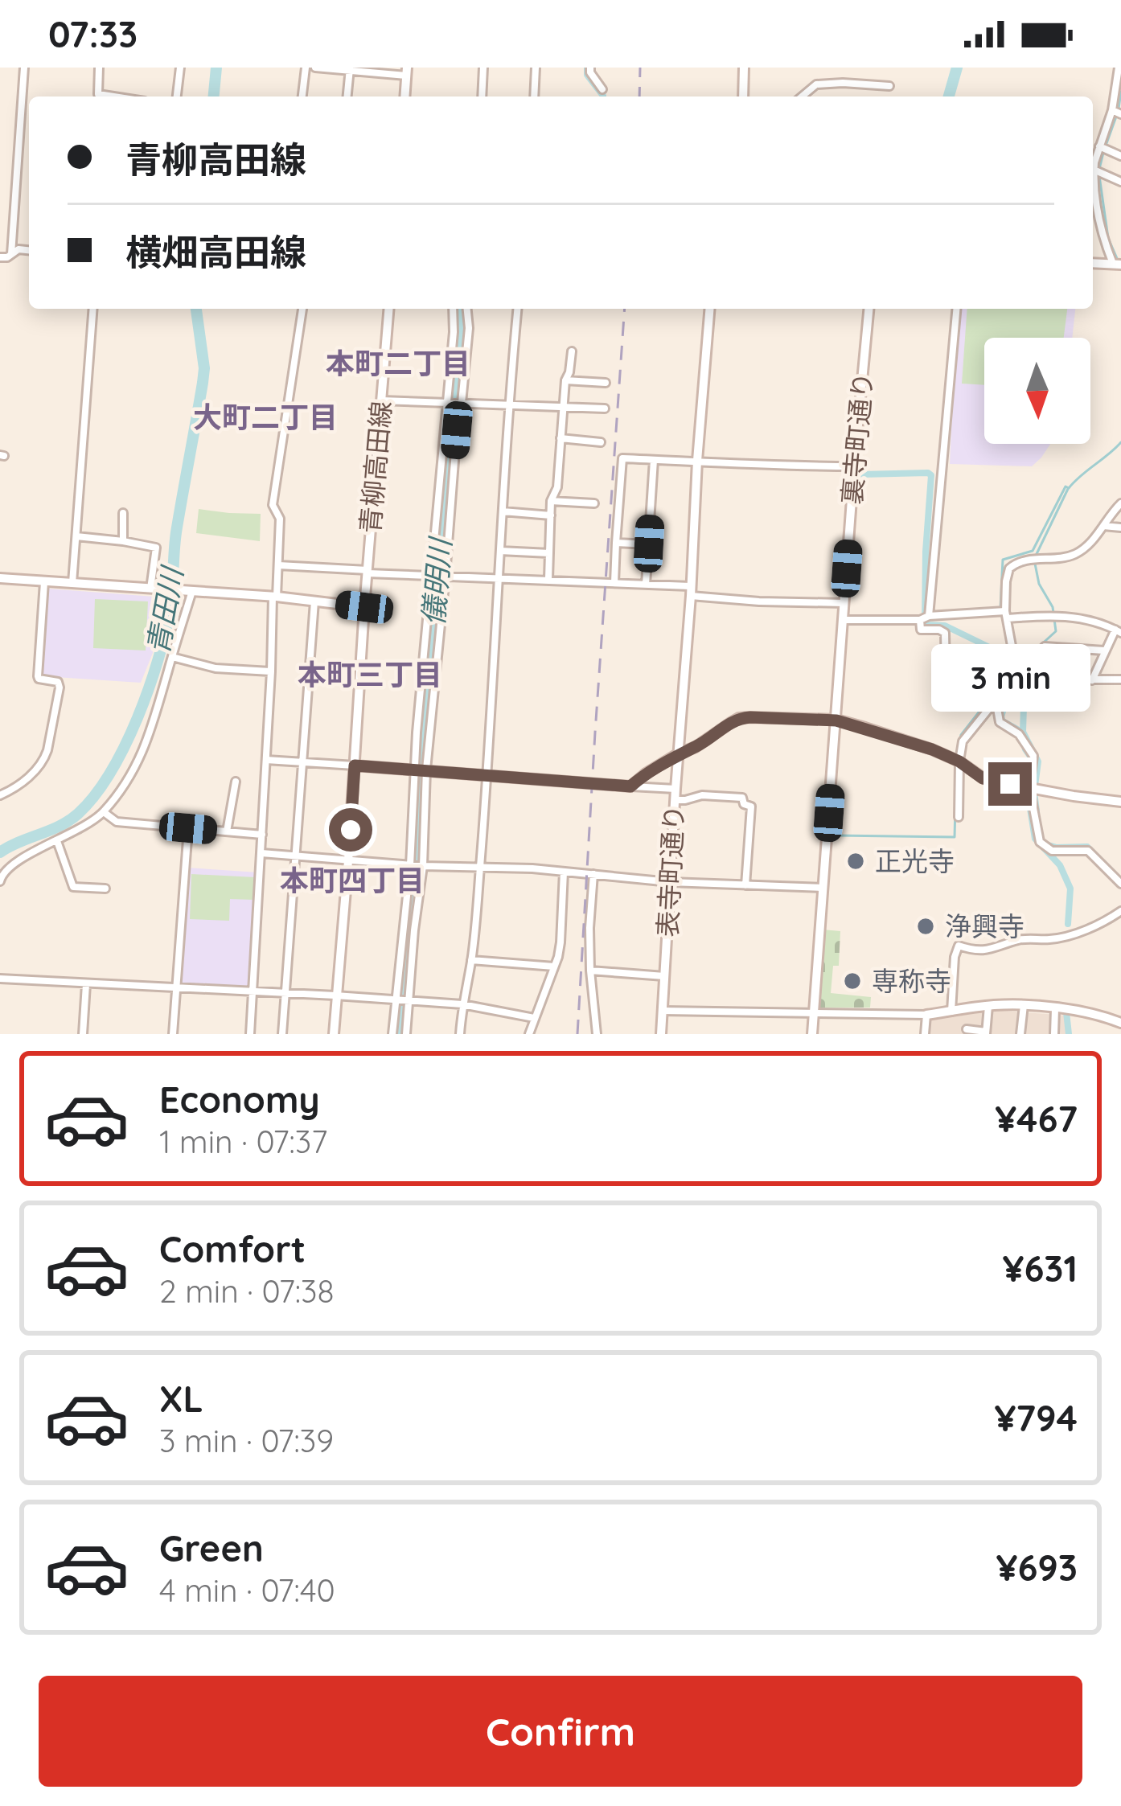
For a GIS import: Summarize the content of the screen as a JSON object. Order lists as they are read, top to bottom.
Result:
{
  "streets": {
    "street": ["裏寺町通り", "青柳高田線", "表寺町通り"]
  },
  "districts": [
    "本町二丁目",
    "大町二丁目",
    "本町三丁目",
    "本町四丁目"
  ],
  "water": ["儀明川", "青田川"],
  "places": ["正光寺", "浄興寺", "専称寺"],
  "north": "bottom",
  "page": {
    "status": "07:33",
    "banner": ["青柳高田線", "横畑高田線"],
    "bubble": "3 min",
    "list": [
      {
        "name": "Economy",
        "note": "1 min · 07:37",
        "value": "¥467"
      },
      {
        "name": "Comfort",
        "note": "2 min · 07:38",
        "value": "¥631"
      },
      {
        "name": "XL",
        "note": "3 min · 07:39",
        "value": "¥794"
      },
      {
        "name": "Green",
        "note": "4 min · 07:40",
        "value": "¥693"
      }
    ],
    "buttons": "Confirm"
  }
}
